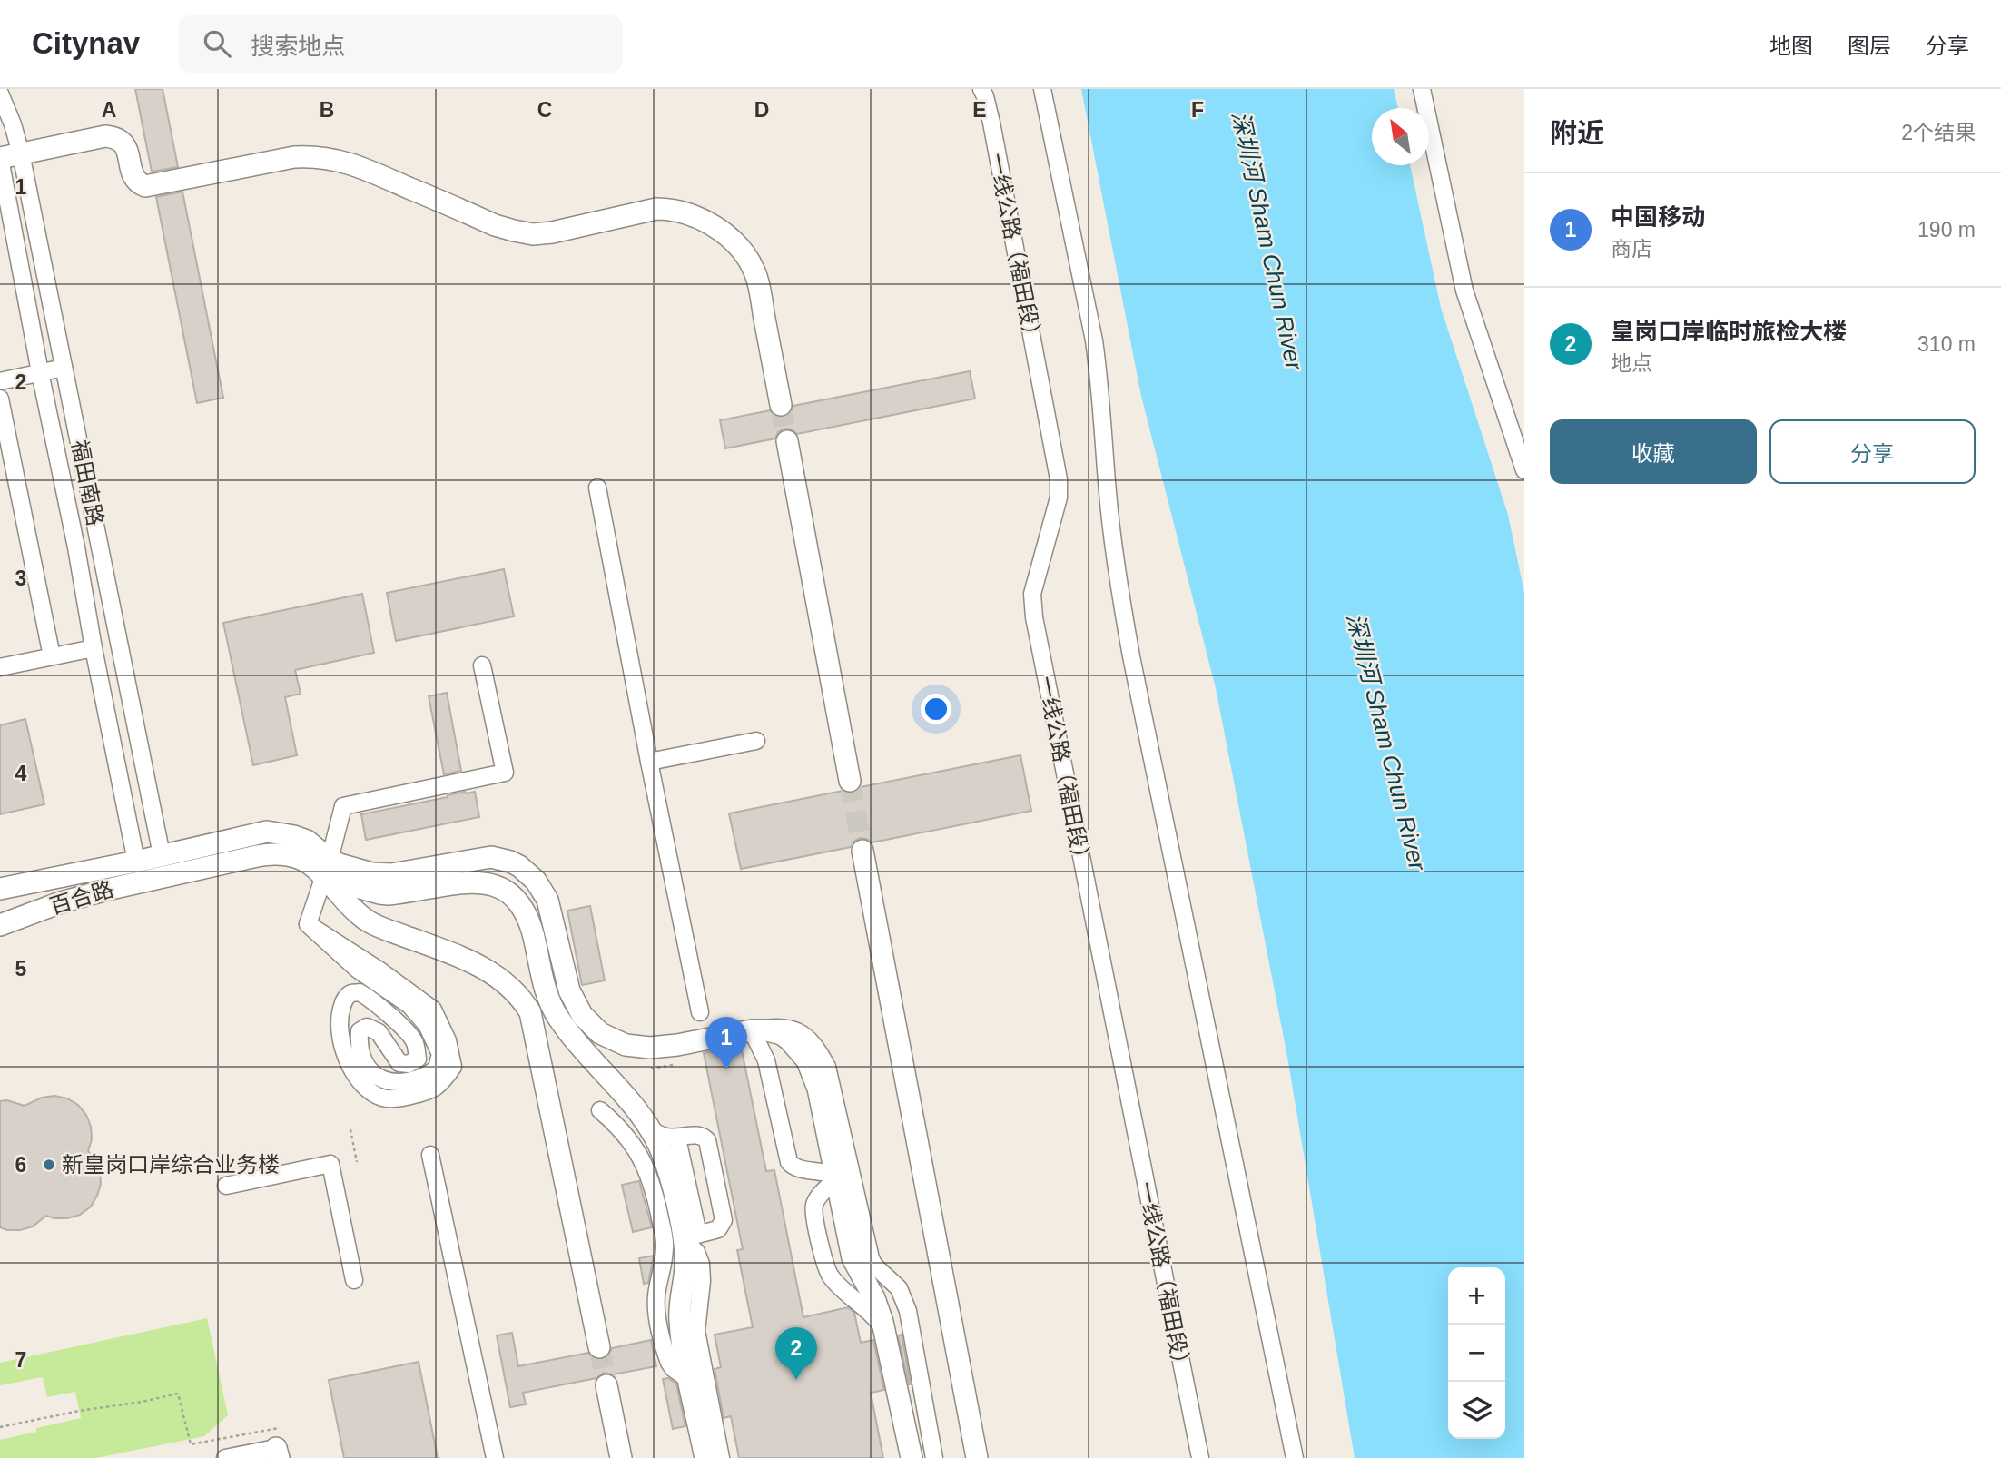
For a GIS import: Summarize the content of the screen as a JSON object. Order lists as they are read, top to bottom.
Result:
{
  "streets": {
    "main road": ["百合路"],
    "street": ["一线公路（福田段）", "福田南路"]
  },
  "crossings": [
    ["福田南路", "百合路"]
  ],
  "water": ["深圳河 Sham Chun River"],
  "places": ["新皇岗口岸综合业务楼"],
  "north": "top left",
  "page": {
    "header": "Citynav",
    "search": "搜索地点",
    "nav": ["地图", "图层", "分享"],
    "heading": ["附近", "2个结果"],
    "list": [
      {
        "mark": "1",
        "name": "中国移动",
        "note": "商店",
        "value": "190 m"
      },
      {
        "mark": "2",
        "name": "皇岗口岸临时旅检大楼",
        "note": "地点",
        "value": "310 m"
      }
    ],
    "buttons": ["收藏", "分享"],
    "pins": ["1", "2"],
    "map_buttons": ["+", "−"]
  },
  "grid": {
    "columns": [
      "A",
      "B",
      "C",
      "D",
      "E",
      "F"
    ],
    "rows": [
      "1",
      "2",
      "3",
      "4",
      "5",
      "6",
      "7"
    ]
  }
}
